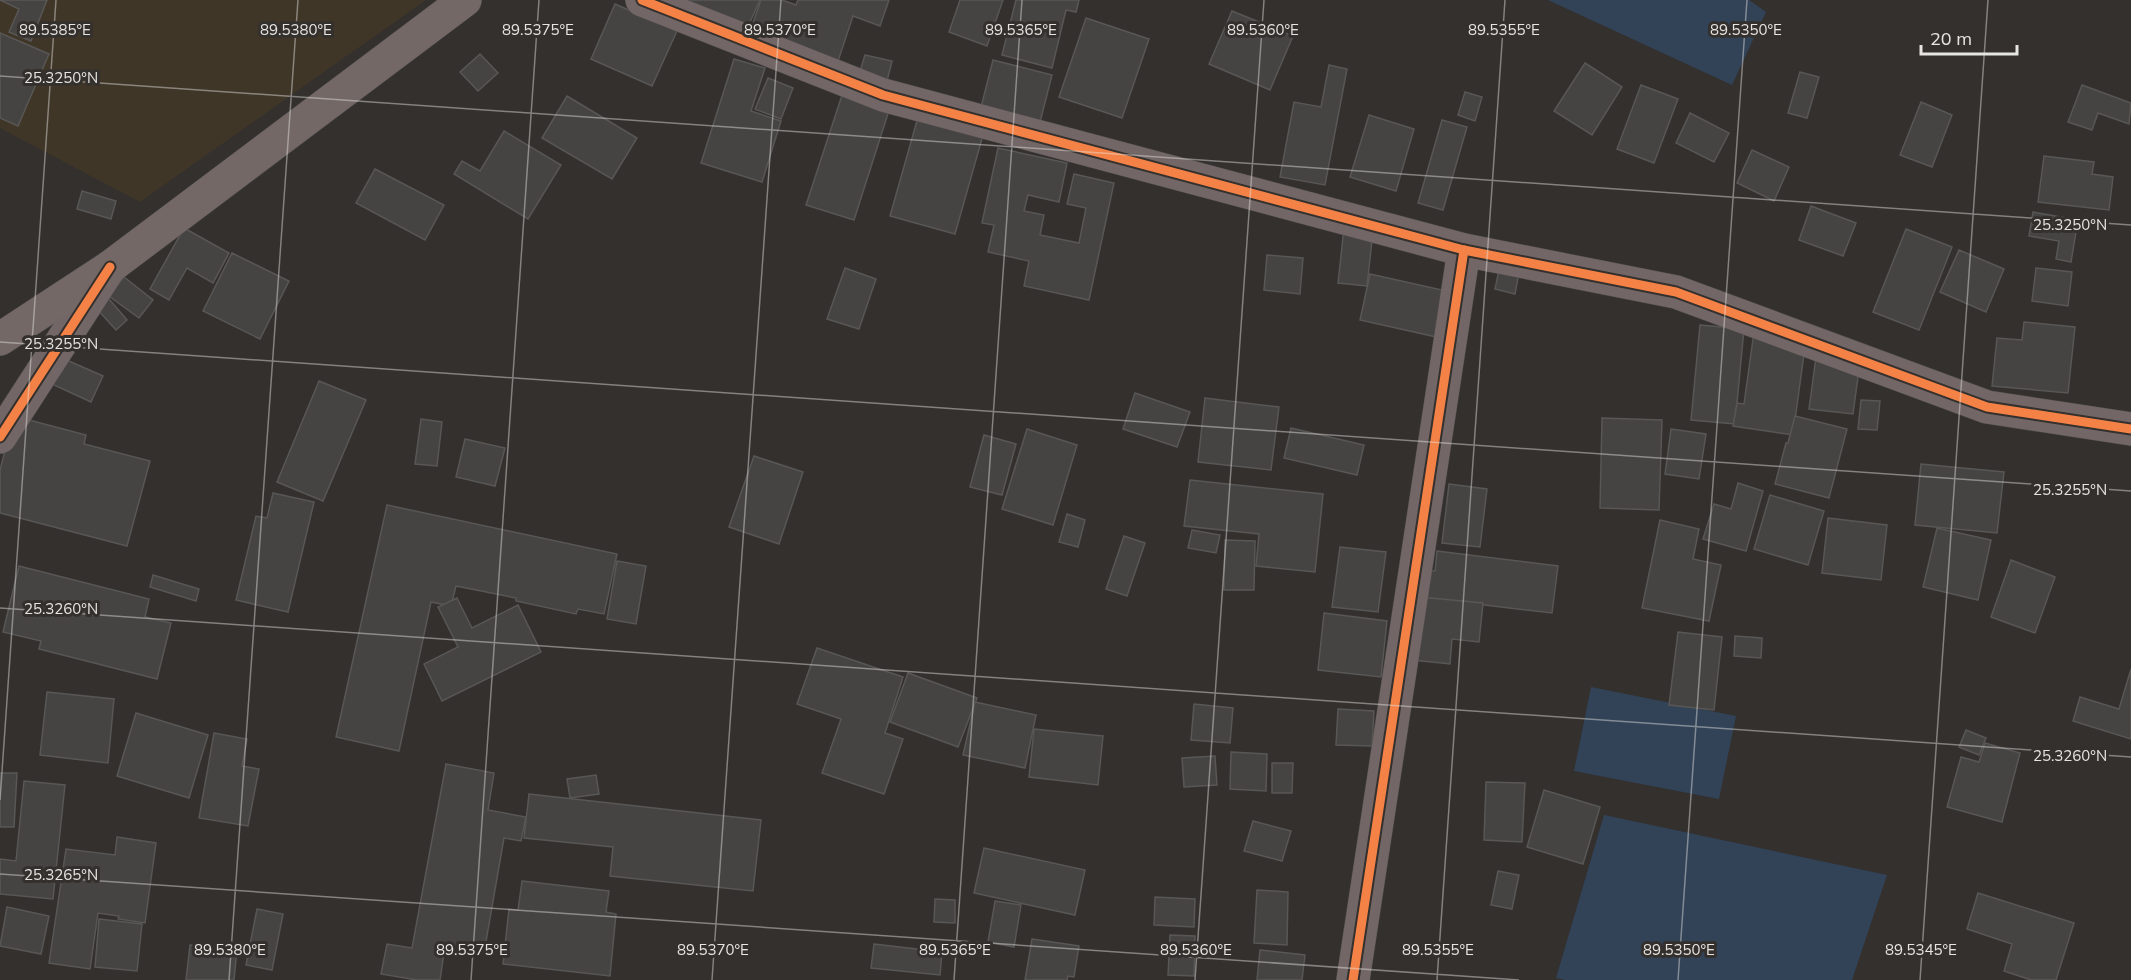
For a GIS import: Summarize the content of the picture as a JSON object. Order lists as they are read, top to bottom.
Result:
{
  "scale_bar": "20 m",
  "coordinates": [
    "89.5385°E",
    "89.5380°E",
    "89.5375°E",
    "89.5370°E",
    "89.5365°E",
    "89.5360°E",
    "89.5355°E",
    "89.5350°E",
    "25.3250°N",
    "25.3255°N",
    "25.3260°N",
    "25.3265°N",
    "89.5345°E"
  ]
}
